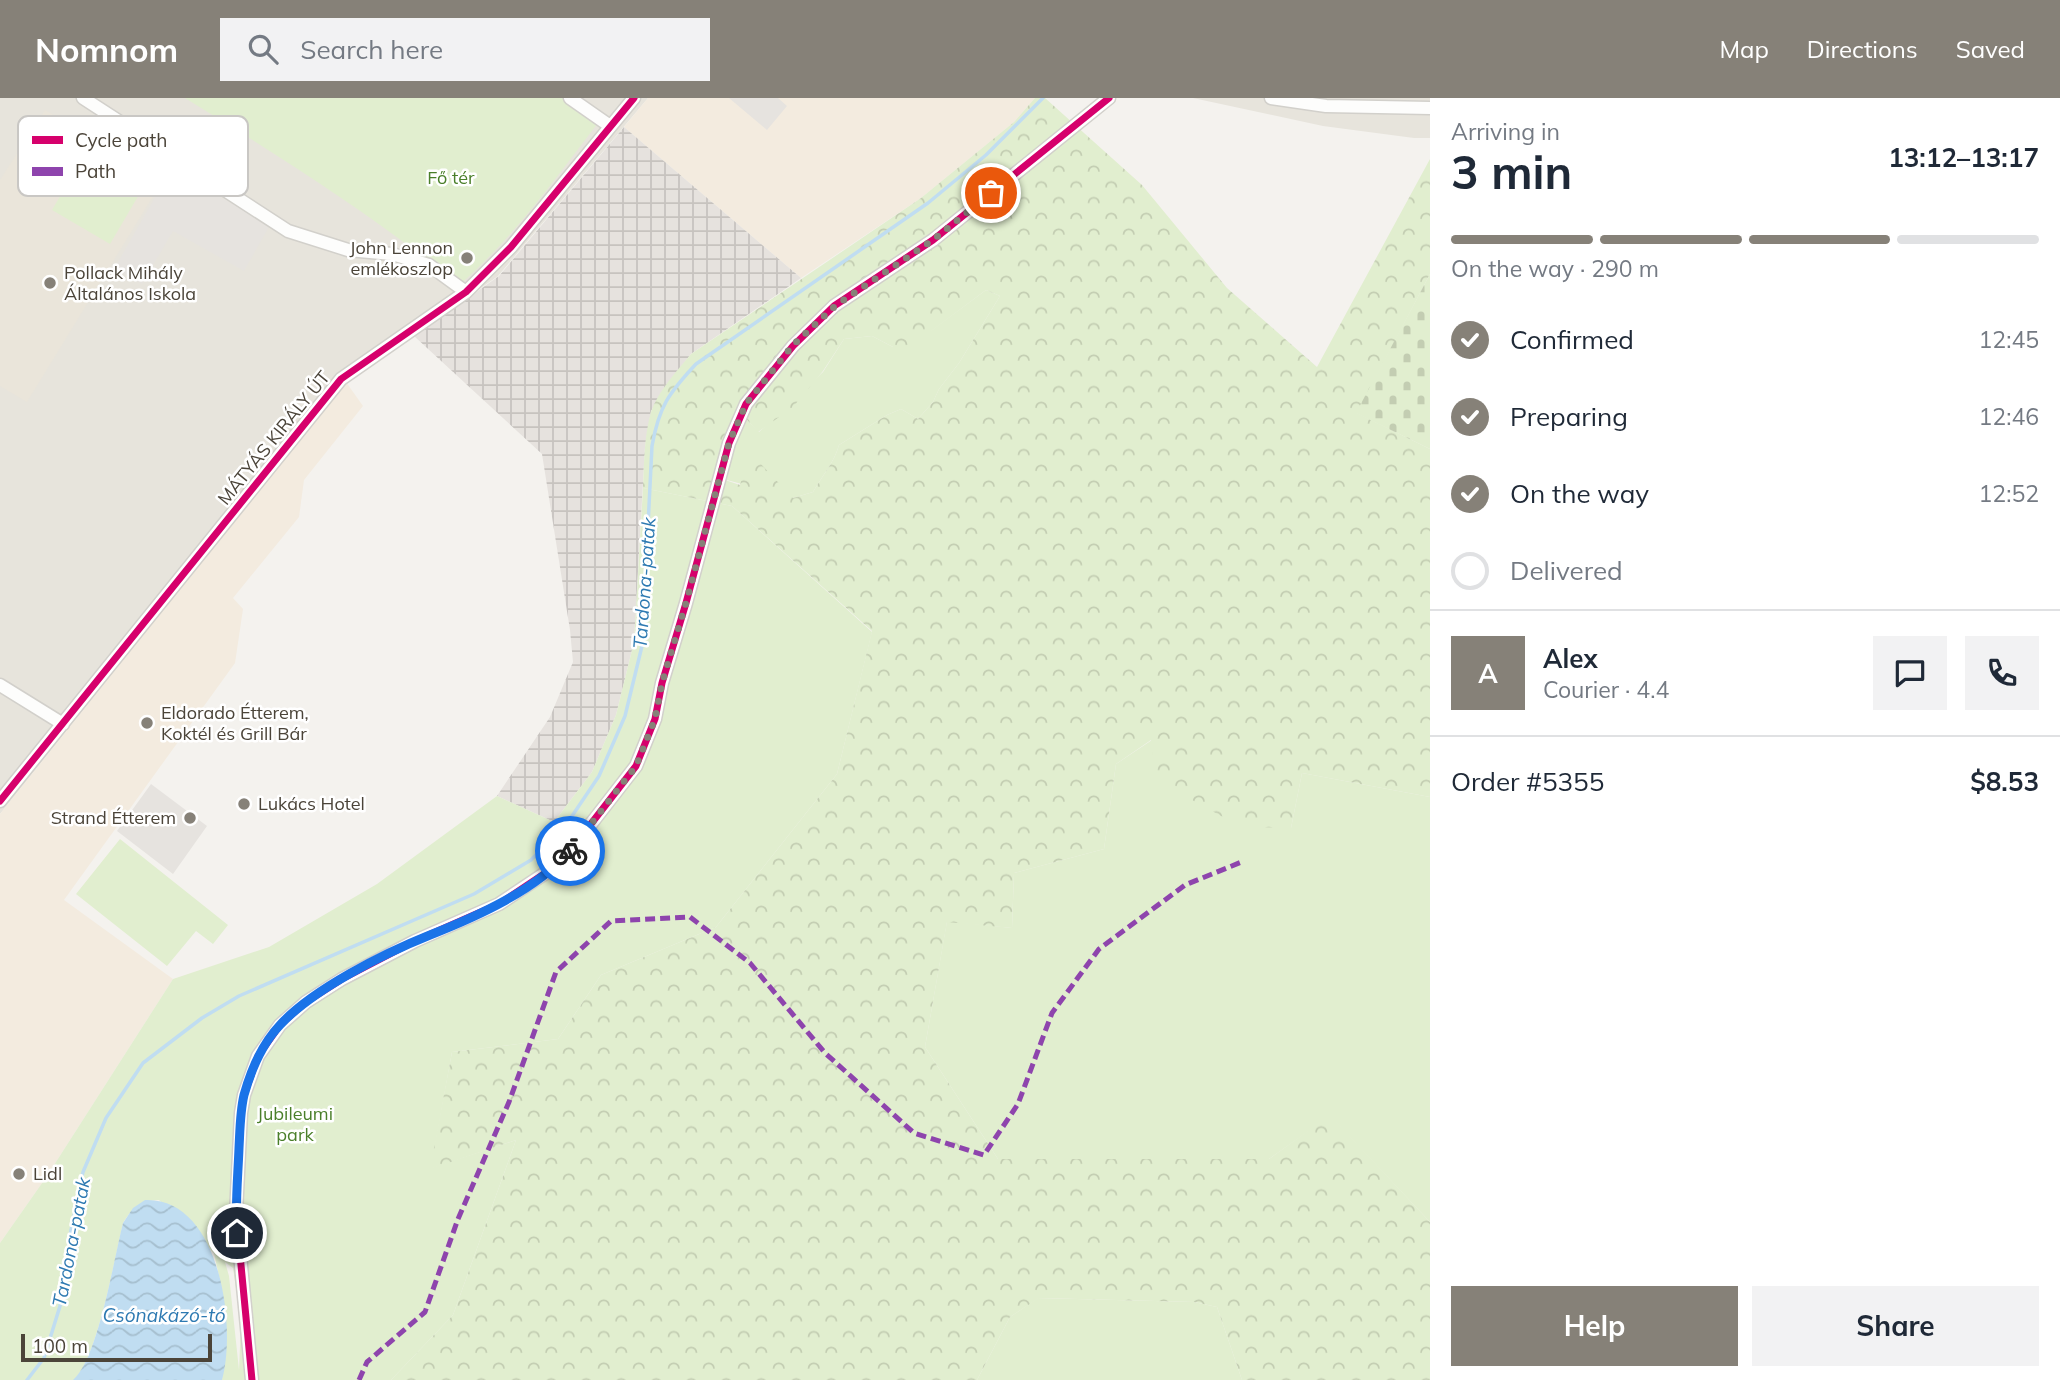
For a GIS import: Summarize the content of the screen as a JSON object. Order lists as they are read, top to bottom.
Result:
{
  "streets": {
    "street": ["MÁTYÁS KIRÁLY ÚT"]
  },
  "water": ["Tardona-patak", "Csónakázó-tó"],
  "parks": ["Fő tér", "Jubileumi park"],
  "places": [
    "John Lennon emlékoszlop",
    "Pollack Mihály Általános Iskola",
    "Eldorado Étterem, Koktél és Grill Bár",
    "Lukács Hotel",
    "Strand Étterem",
    "Lidl"
  ],
  "legend": ["Cycle path", "Path"],
  "scale_bar": "100 m",
  "page": {
    "header": "Nomnom",
    "search": "Search here",
    "nav": ["Map", "Directions", "Saved"],
    "heading": ["3 min", "Arriving in", "13:12–13:17"],
    "panel": [
      "Alex",
      "Courier · 4.4",
      "Order #5355",
      "$8.53"
    ],
    "bar": "On the way · 290 m",
    "list": [
      ["Confirmed", "12:45"],
      ["Preparing", "12:46"],
      ["On the way", "12:52"],
      "Delivered"
    ],
    "round": "A",
    "buttons": ["Help", "Share"],
    "scale": "100 m"
  }
}
